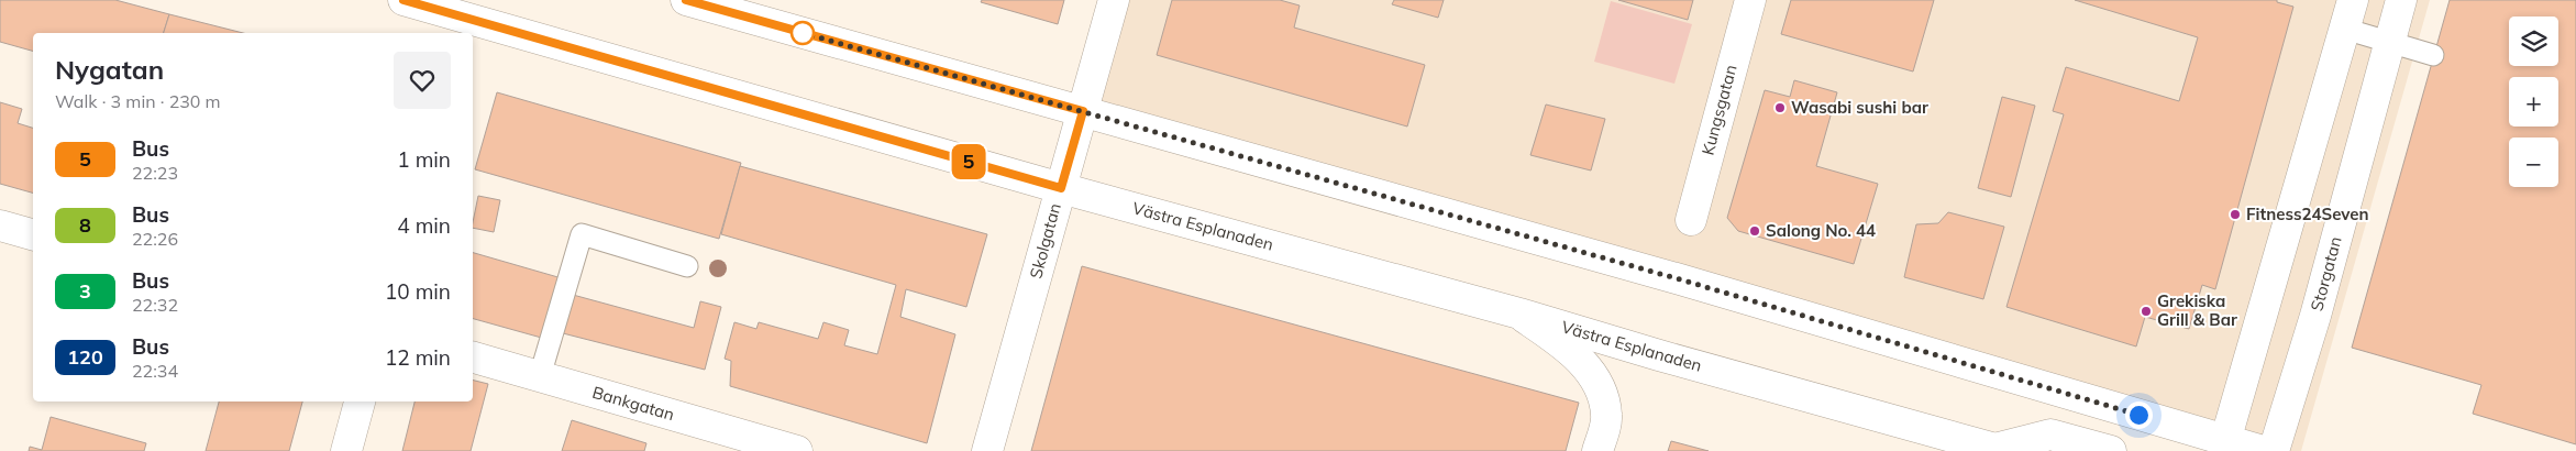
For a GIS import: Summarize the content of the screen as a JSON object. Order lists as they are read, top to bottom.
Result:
{
  "streets": {
    "main road": [
      "Kungsgatan",
      "Västra Esplanaden",
      "Skolgatan",
      "Storgatan",
      "Bankgatan"
    ]
  },
  "crossings": [
    ["Västra Esplanaden", "Skolgatan"]
  ],
  "places": [
    "Wasabi sushi bar",
    "Fitness24Seven",
    "Salong No. 44",
    "Grekiska Grill & Bar"
  ],
  "lines": ["bus line 5"],
  "page": {
    "on_map": "5",
    "map_buttons": ["+", "−"],
    "heading": ["Nygatan", "Walk · 3 min · 230 m"],
    "list": [
      {
        "mark": "5",
        "name": "Bus",
        "note": "22:23",
        "value": "1 min"
      },
      {
        "mark": "8",
        "name": "Bus",
        "note": "22:26",
        "value": "4 min"
      },
      {
        "mark": "3",
        "name": "Bus",
        "note": "22:32",
        "value": "10 min"
      },
      {
        "mark": "120",
        "name": "Bus",
        "note": "22:34",
        "value": "12 min"
      }
    ]
  }
}
